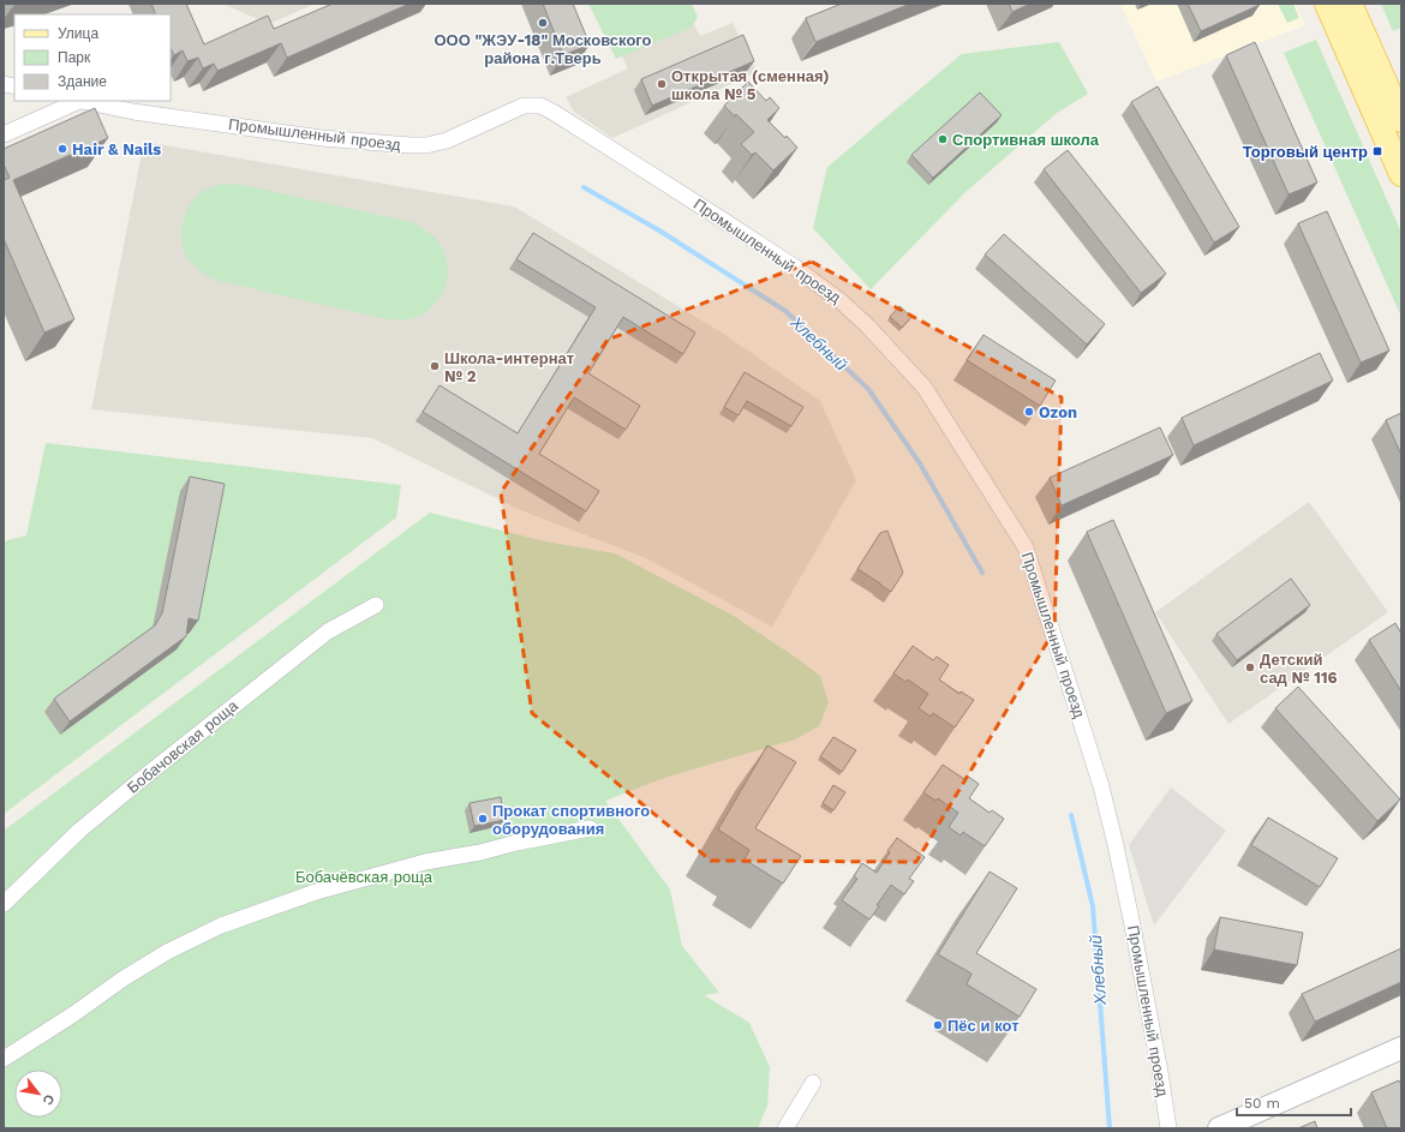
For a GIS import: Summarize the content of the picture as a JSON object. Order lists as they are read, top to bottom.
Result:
{
  "streets": {
    "street": ["Промышленный проезд", "Бобачовская роща"]
  },
  "water": ["Хлебный"],
  "parks": ["Бобачёвская роща"],
  "places": {
    "other": [
      "ООО \"ЖЭУ-18\" Московского района г.Тверь",
      "Открытая (сменная) школа № 5",
      "Спортивная школа",
      "Hair & Nails",
      "Школа-интернат № 2",
      "Ozon",
      "Детский сад № 116",
      "Прокат спортивного оборудования",
      "Пёс и кот"
    ],
    "transit": ["Торговый центр"]
  },
  "legend": ["Улица", "Парк", "Здание"],
  "scale_bar": "50 m",
  "north": "bottom right"
}
